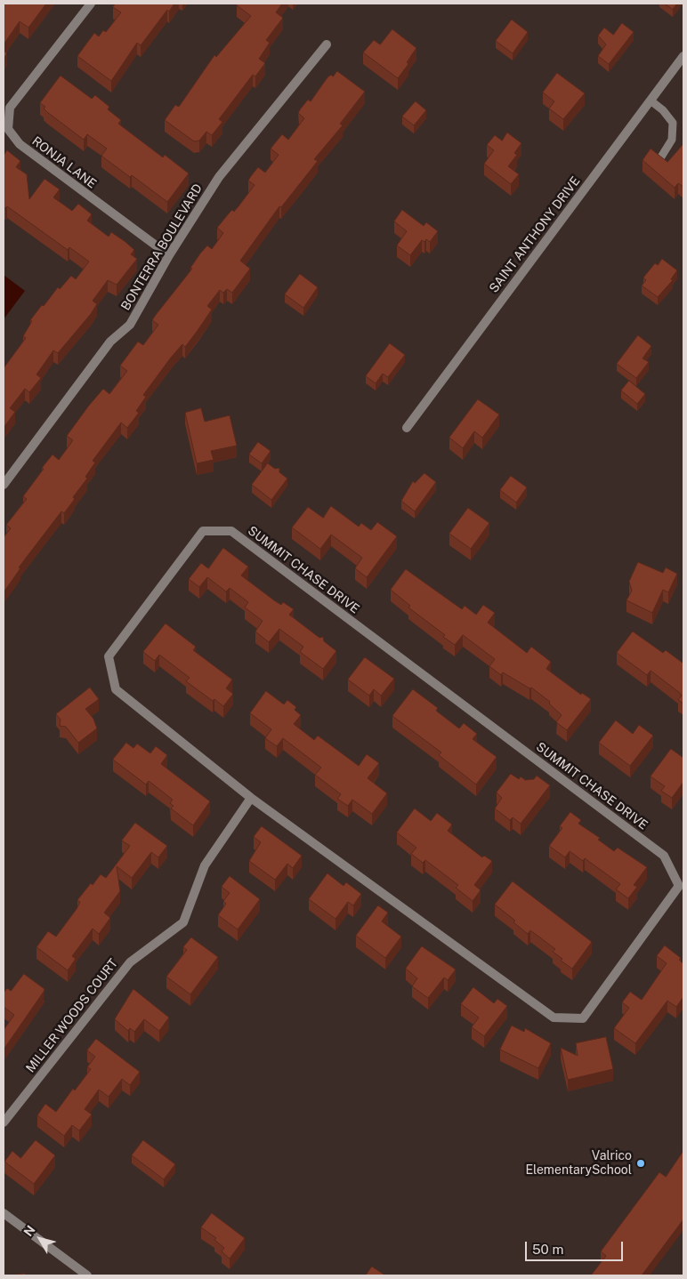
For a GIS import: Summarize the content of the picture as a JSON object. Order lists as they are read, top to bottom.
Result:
{
  "streets": {
    "street": [
      "RONJA LANE",
      "SAINT ANTHONY DRIVE",
      "BONTERRA BOULEVARD",
      "SUMMIT CHASE DRIVE",
      "MILLER WOODS COURT"
    ]
  },
  "crossings": [
    ["RONJA LANE", "BONTERRA BOULEVARD"],
    ["SUMMIT CHASE DRIVE", "MILLER WOODS COURT"]
  ],
  "places": ["Valrico ElementarySchool"],
  "scale_bar": "50 m",
  "north": "top left"
}
